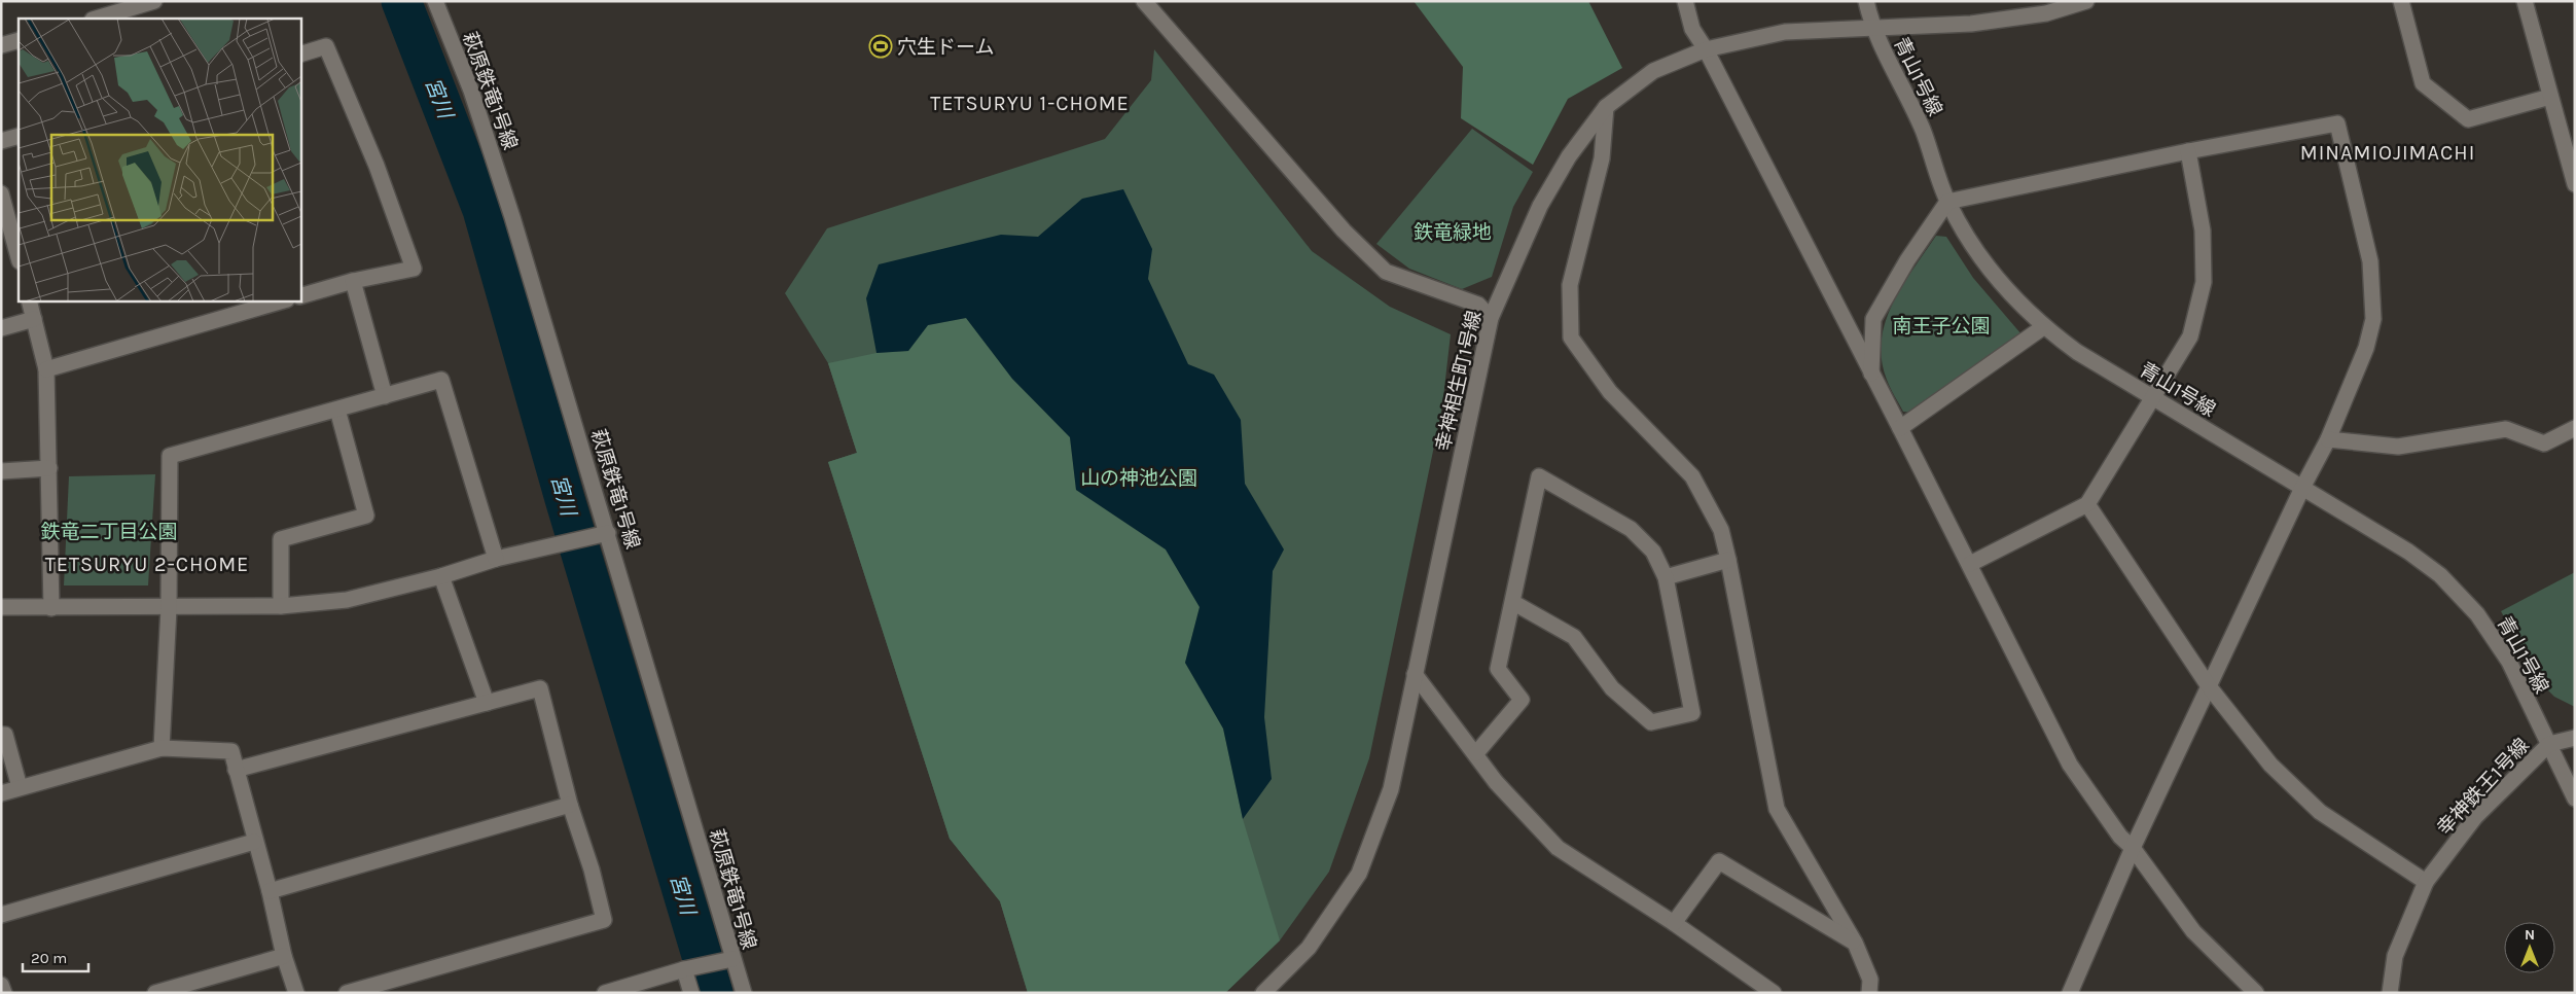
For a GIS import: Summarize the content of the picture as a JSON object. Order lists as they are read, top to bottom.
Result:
{
  "streets": {
    "street": [
      "青山1号線",
      "萩原鉄竜1号線",
      "幸神相生町1号線",
      "幸神鉄王1号線"
    ]
  },
  "crossings": [
    ["青山1号線", "幸神相生町1号線"],
    ["青山1号線", "幸神鉄王1号線"]
  ],
  "districts": ["TETSURYU 1-CHOME", "MINAMIOJIMACHI", "TETSURYU 2-CHOME"],
  "water": ["宮川"],
  "parks": [
    "鉄竜緑地",
    "南王子公園",
    "山の神池公園",
    "鉄竜二丁目公園"
  ],
  "places": {
    "sports": ["穴生ドーム"]
  },
  "scale_bar": "20 m",
  "north": "top"
}
